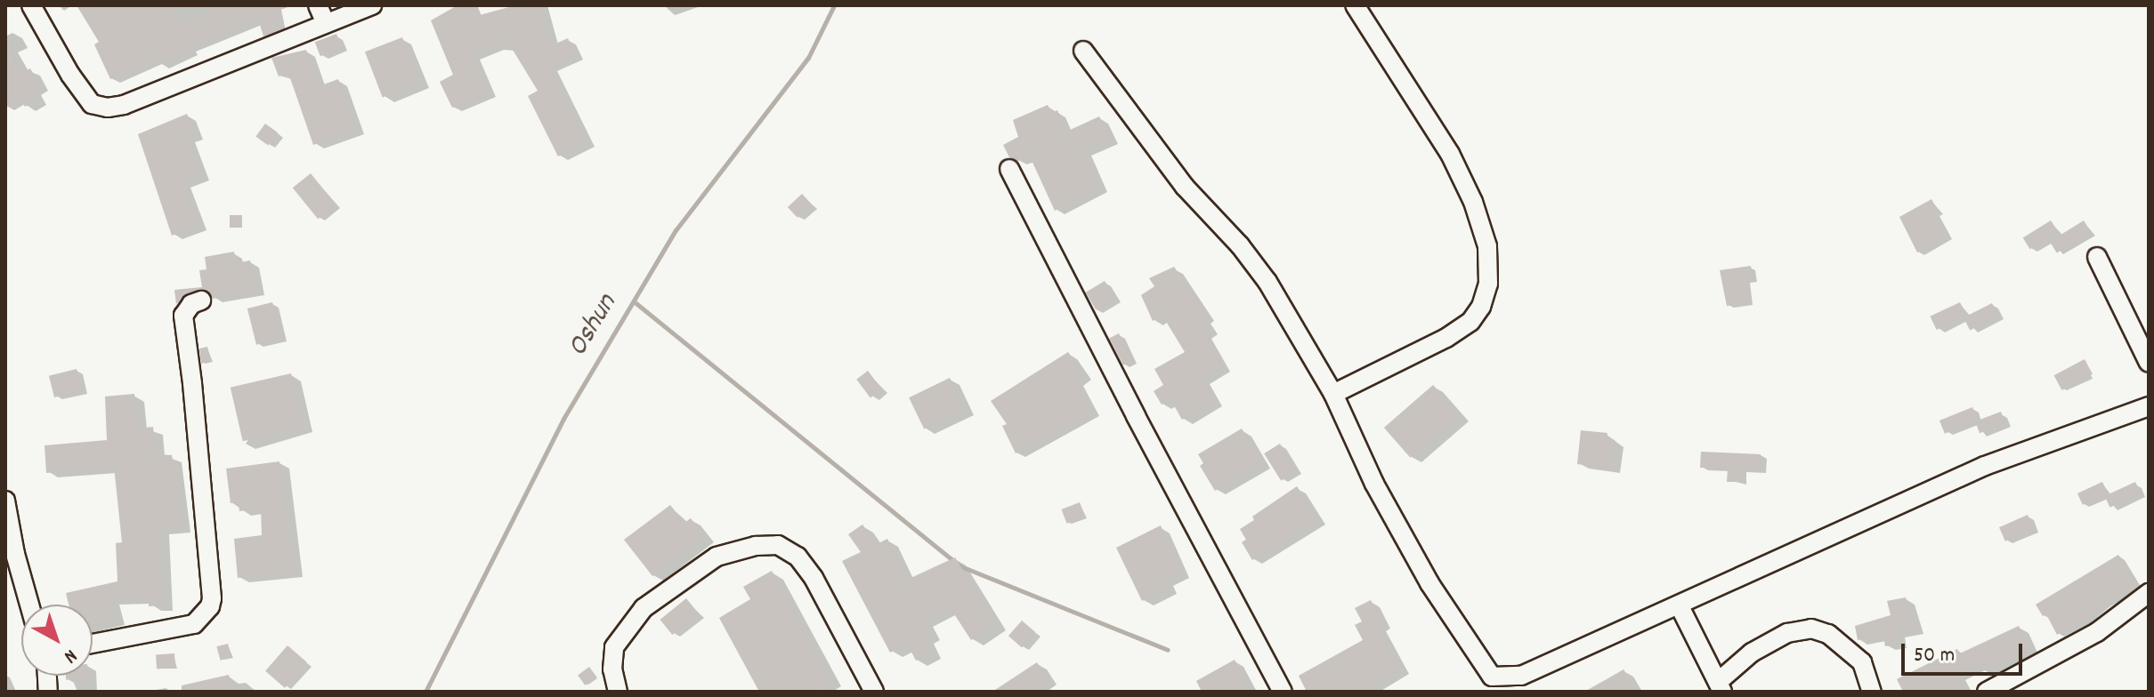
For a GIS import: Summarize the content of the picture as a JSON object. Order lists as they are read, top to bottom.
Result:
{
  "water": ["Oshun"],
  "scale_bar": "50 m",
  "north": "bottom right"
}
